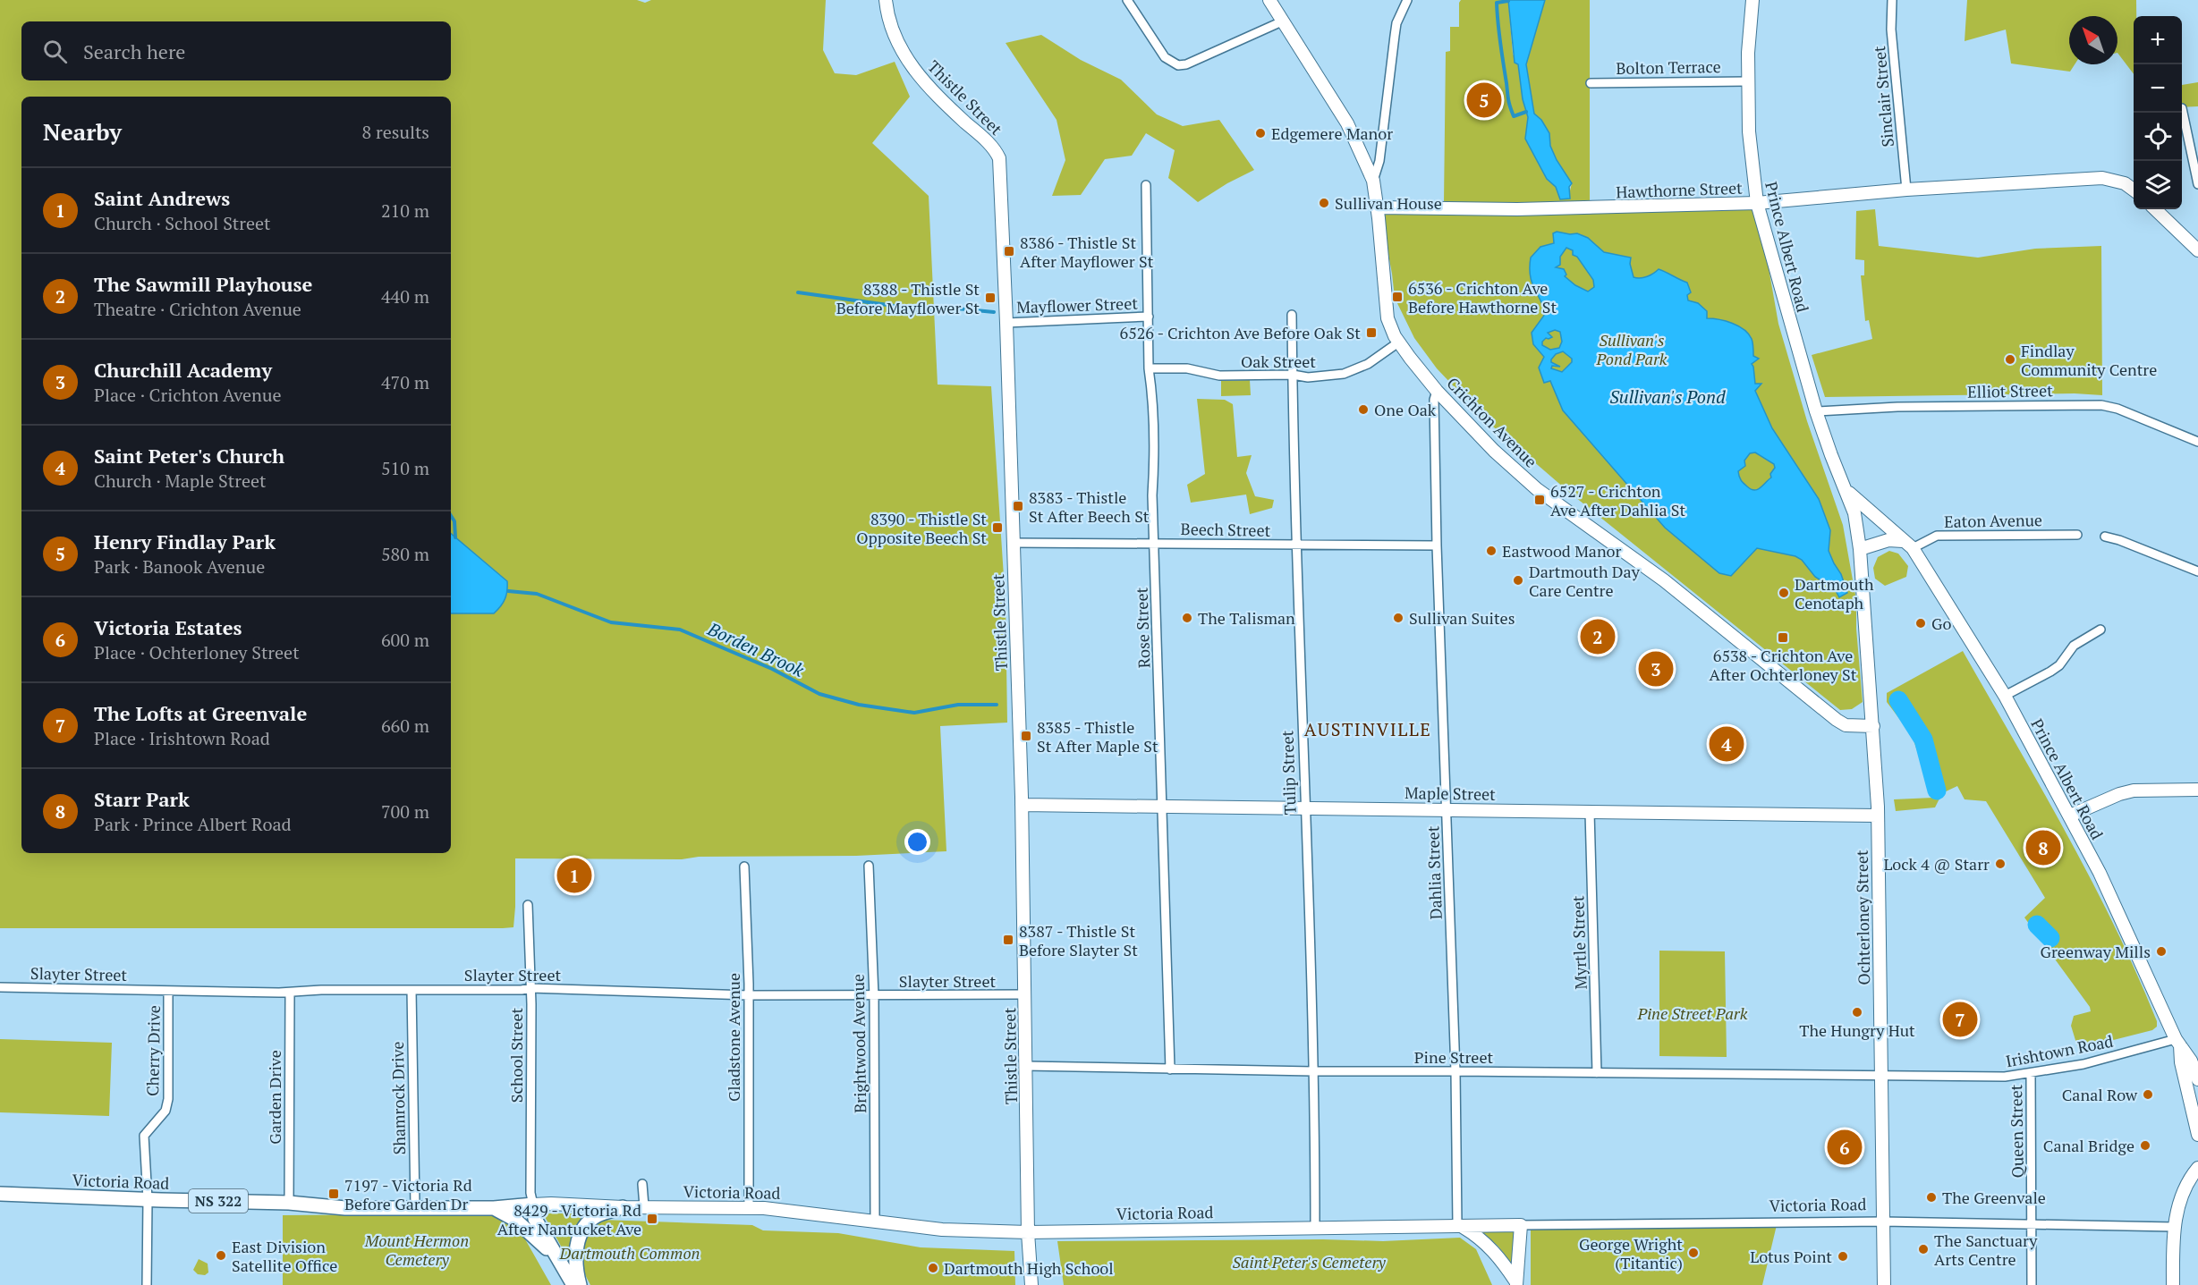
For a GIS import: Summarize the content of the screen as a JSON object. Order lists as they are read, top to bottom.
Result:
{
  "streets": {
    "main road": [
      "Thistle Street",
      "Hawthorne Street",
      "Prince Albert Road",
      "Crichton Avenue",
      "Maple Street",
      "Ochterloney Street",
      "Victoria Road",
      "NS 322"
    ],
    "street": [
      "Bolton Terrace",
      "Sinclair Street",
      "Mayflower Street",
      "Oak Street",
      "Elliot Street",
      "Eaton Avenue",
      "Beech Street",
      "Rose Street",
      "Tulip Street",
      "Dahlia Street",
      "Myrtle Street",
      "Slayter Street",
      "Gladstone Avenue",
      "Brightwood Avenue",
      "Cherry Drive",
      "Irishtown Road",
      "School Street",
      "Pine Street",
      "Garden Drive",
      "Shamrock Drive",
      "Queen Street"
    ]
  },
  "crossings": [
    ["Bolton Terrace", "Prince Albert Road"],
    ["Sinclair Street", "Hawthorne Street"],
    ["Thistle Street", "Mayflower Street"],
    ["Thistle Street", "Beech Street"],
    ["Thistle Street", "Maple Street"],
    ["Thistle Street", "Slayter Street"],
    ["Thistle Street", "Pine Street"],
    ["Thistle Street", "Victoria Road"],
    ["Hawthorne Street", "Prince Albert Road"],
    ["Hawthorne Street", "Crichton Avenue"],
    ["Prince Albert Road", "Elliot Street"],
    ["Prince Albert Road", "Eaton Avenue"],
    ["Prince Albert Road", "Ochterloney Street"],
    ["Prince Albert Road", "Irishtown Road"],
    ["Mayflower Street", "Rose Street"],
    ["Oak Street", "Crichton Avenue"],
    ["Oak Street", "Rose Street"],
    ["Oak Street", "Tulip Street"],
    ["Crichton Avenue", "Dahlia Street"],
    ["Crichton Avenue", "Ochterloney Street"],
    ["Beech Street", "Rose Street"],
    ["Beech Street", "Tulip Street"],
    ["Beech Street", "Dahlia Street"],
    ["Rose Street", "Maple Street"],
    ["Rose Street", "Pine Street"],
    ["Tulip Street", "Maple Street"],
    ["Tulip Street", "Pine Street"],
    ["Tulip Street", "Victoria Road"],
    ["Maple Street", "Dahlia Street"],
    ["Maple Street", "Ochterloney Street"],
    ["Maple Street", "Myrtle Street"],
    ["Dahlia Street", "Pine Street"],
    ["Dahlia Street", "Victoria Road"],
    ["Ochterloney Street", "Irishtown Road"],
    ["Ochterloney Street", "Pine Street"],
    ["Ochterloney Street", "Victoria Road"],
    ["Myrtle Street", "Pine Street"],
    ["Slayter Street", "Gladstone Avenue"],
    ["Slayter Street", "Brightwood Avenue"],
    ["Slayter Street", "Cherry Drive"],
    ["Slayter Street", "School Street"],
    ["Slayter Street", "Garden Drive"],
    ["Slayter Street", "Shamrock Drive"],
    ["Gladstone Avenue", "Victoria Road"],
    ["Brightwood Avenue", "Victoria Road"],
    ["Cherry Drive", "Victoria Road"],
    ["Irishtown Road", "Pine Street"],
    ["Irishtown Road", "Queen Street"],
    ["School Street", "Victoria Road"],
    ["Garden Drive", "Victoria Road"],
    ["Shamrock Drive", "Victoria Road"],
    ["Queen Street", "Victoria Road"]
  ],
  "districts": ["AUSTINVILLE"],
  "water": ["Sullivan's Pond", "Borden Brook"],
  "parks": [
    "Sullivan's Pond Park",
    "Pine Street Park",
    "Mount Hermon Cemetery",
    "Dartmouth Common",
    "Saint Peter's Cemetery"
  ],
  "places": {
    "other": [
      "Edgemere Manor",
      "Sullivan House",
      "Findlay Community Centre",
      "One Oak",
      "Eastwood Manor",
      "Dartmouth Day Care Centre",
      "Dartmouth Cenotaph",
      "The Talisman",
      "Sullivan Suites",
      "Go",
      "Lock 4 @ Starr",
      "Greenway Mills",
      "The Hungry Hut",
      "Canal Row",
      "Canal Bridge",
      "The Greenvale",
      "The Sanctuary Arts Centre",
      "George Wright (Titantic)",
      "East Division Satellite Office",
      "Lotus Point",
      "Dartmouth High School"
    ],
    "transit": [
      "8386 - Thistle St After Mayflower St",
      "6536 - Crichton Ave Before Hawthorne St",
      "8388 - Thistle St Before Mayflower St",
      "6526 - Crichton Ave Before Oak St",
      "6527 - Crichton Ave After Dahlia St",
      "8383 - Thistle St After Beech St",
      "8390 - Thistle St Opposite Beech St",
      "6538 - Crichton Ave After Ochterloney St",
      "8385 - Thistle St After Maple St",
      "8387 - Thistle St Before Slayter St",
      "7197 - Victoria Rd Before Garden Dr",
      "8429 - Victoria Rd After Nantucket Ave"
    ]
  },
  "north": "top left",
  "page": {
    "map_buttons": ["+", "−"],
    "search": "Search here",
    "pins": [
      "5",
      "2",
      "3",
      "4",
      "8",
      "1",
      "7",
      "6"
    ],
    "heading": ["Nearby", "8 results"],
    "list": [
      {
        "mark": "1",
        "name": "Saint Andrews",
        "note": "Church · School Street",
        "value": "210 m"
      },
      {
        "mark": "2",
        "name": "The Sawmill Playhouse",
        "note": "Theatre · Crichton Avenue",
        "value": "440 m"
      },
      {
        "mark": "3",
        "name": "Churchill Academy",
        "note": "Place · Crichton Avenue",
        "value": "470 m"
      },
      {
        "mark": "4",
        "name": "Saint Peter's Church",
        "note": "Church · Maple Street",
        "value": "510 m"
      },
      {
        "mark": "5",
        "name": "Henry Findlay Park",
        "note": "Park · Banook Avenue",
        "value": "580 m"
      },
      {
        "mark": "6",
        "name": "Victoria Estates",
        "note": "Place · Ochterloney Street",
        "value": "600 m"
      },
      {
        "mark": "7",
        "name": "The Lofts at Greenvale",
        "note": "Place · Irishtown Road",
        "value": "660 m"
      },
      {
        "mark": "8",
        "name": "Starr Park",
        "note": "Park · Prince Albert Road",
        "value": "700 m"
      }
    ]
  }
}
